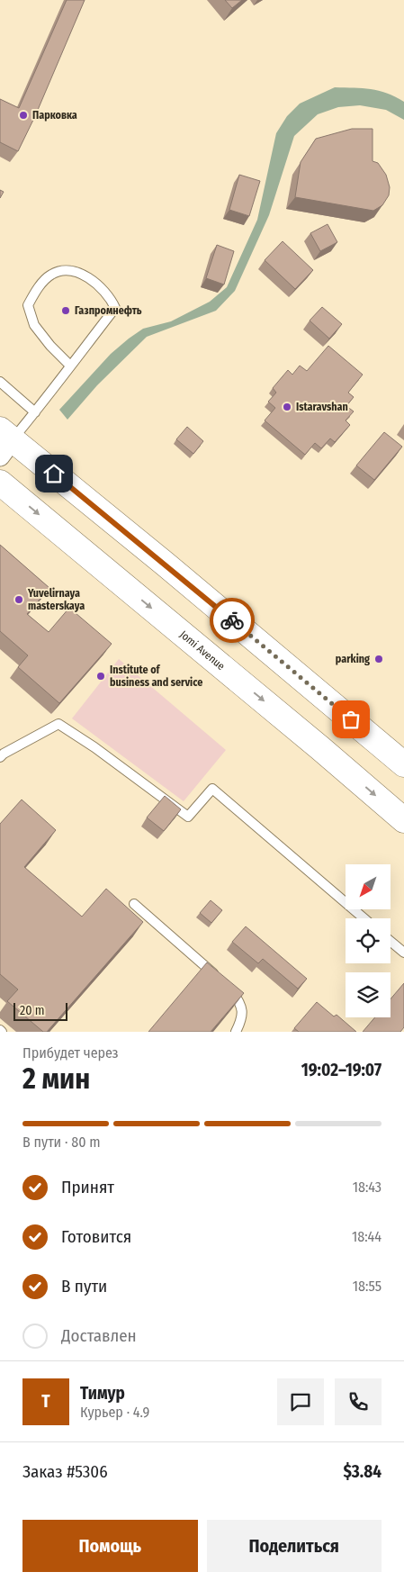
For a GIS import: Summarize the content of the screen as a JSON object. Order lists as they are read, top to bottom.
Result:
{
  "streets": {
    "main road": ["Jomi Avenue"]
  },
  "places": [
    "Парковка",
    "Газпромнефть",
    "Istaravshan",
    "Yuvelirnaya masterskaya",
    "parking",
    "Institute of business and service"
  ],
  "scale_bar": "20 m",
  "north": "bottom left",
  "page": {
    "scale": "20 m",
    "heading": ["2 мин", "Прибудет через", "19:02–19:07"],
    "panel": [
      "Тимур",
      "Курьер · 4.9",
      "Заказ #5306",
      "$3.84"
    ],
    "bar": "В пути · 80 m",
    "list": [
      ["Принят", "18:43"],
      ["Готовится", "18:44"],
      ["В пути", "18:55"],
      "Доставлен"
    ],
    "round": "Т",
    "buttons": ["Помощь", "Поделиться"]
  }
}
